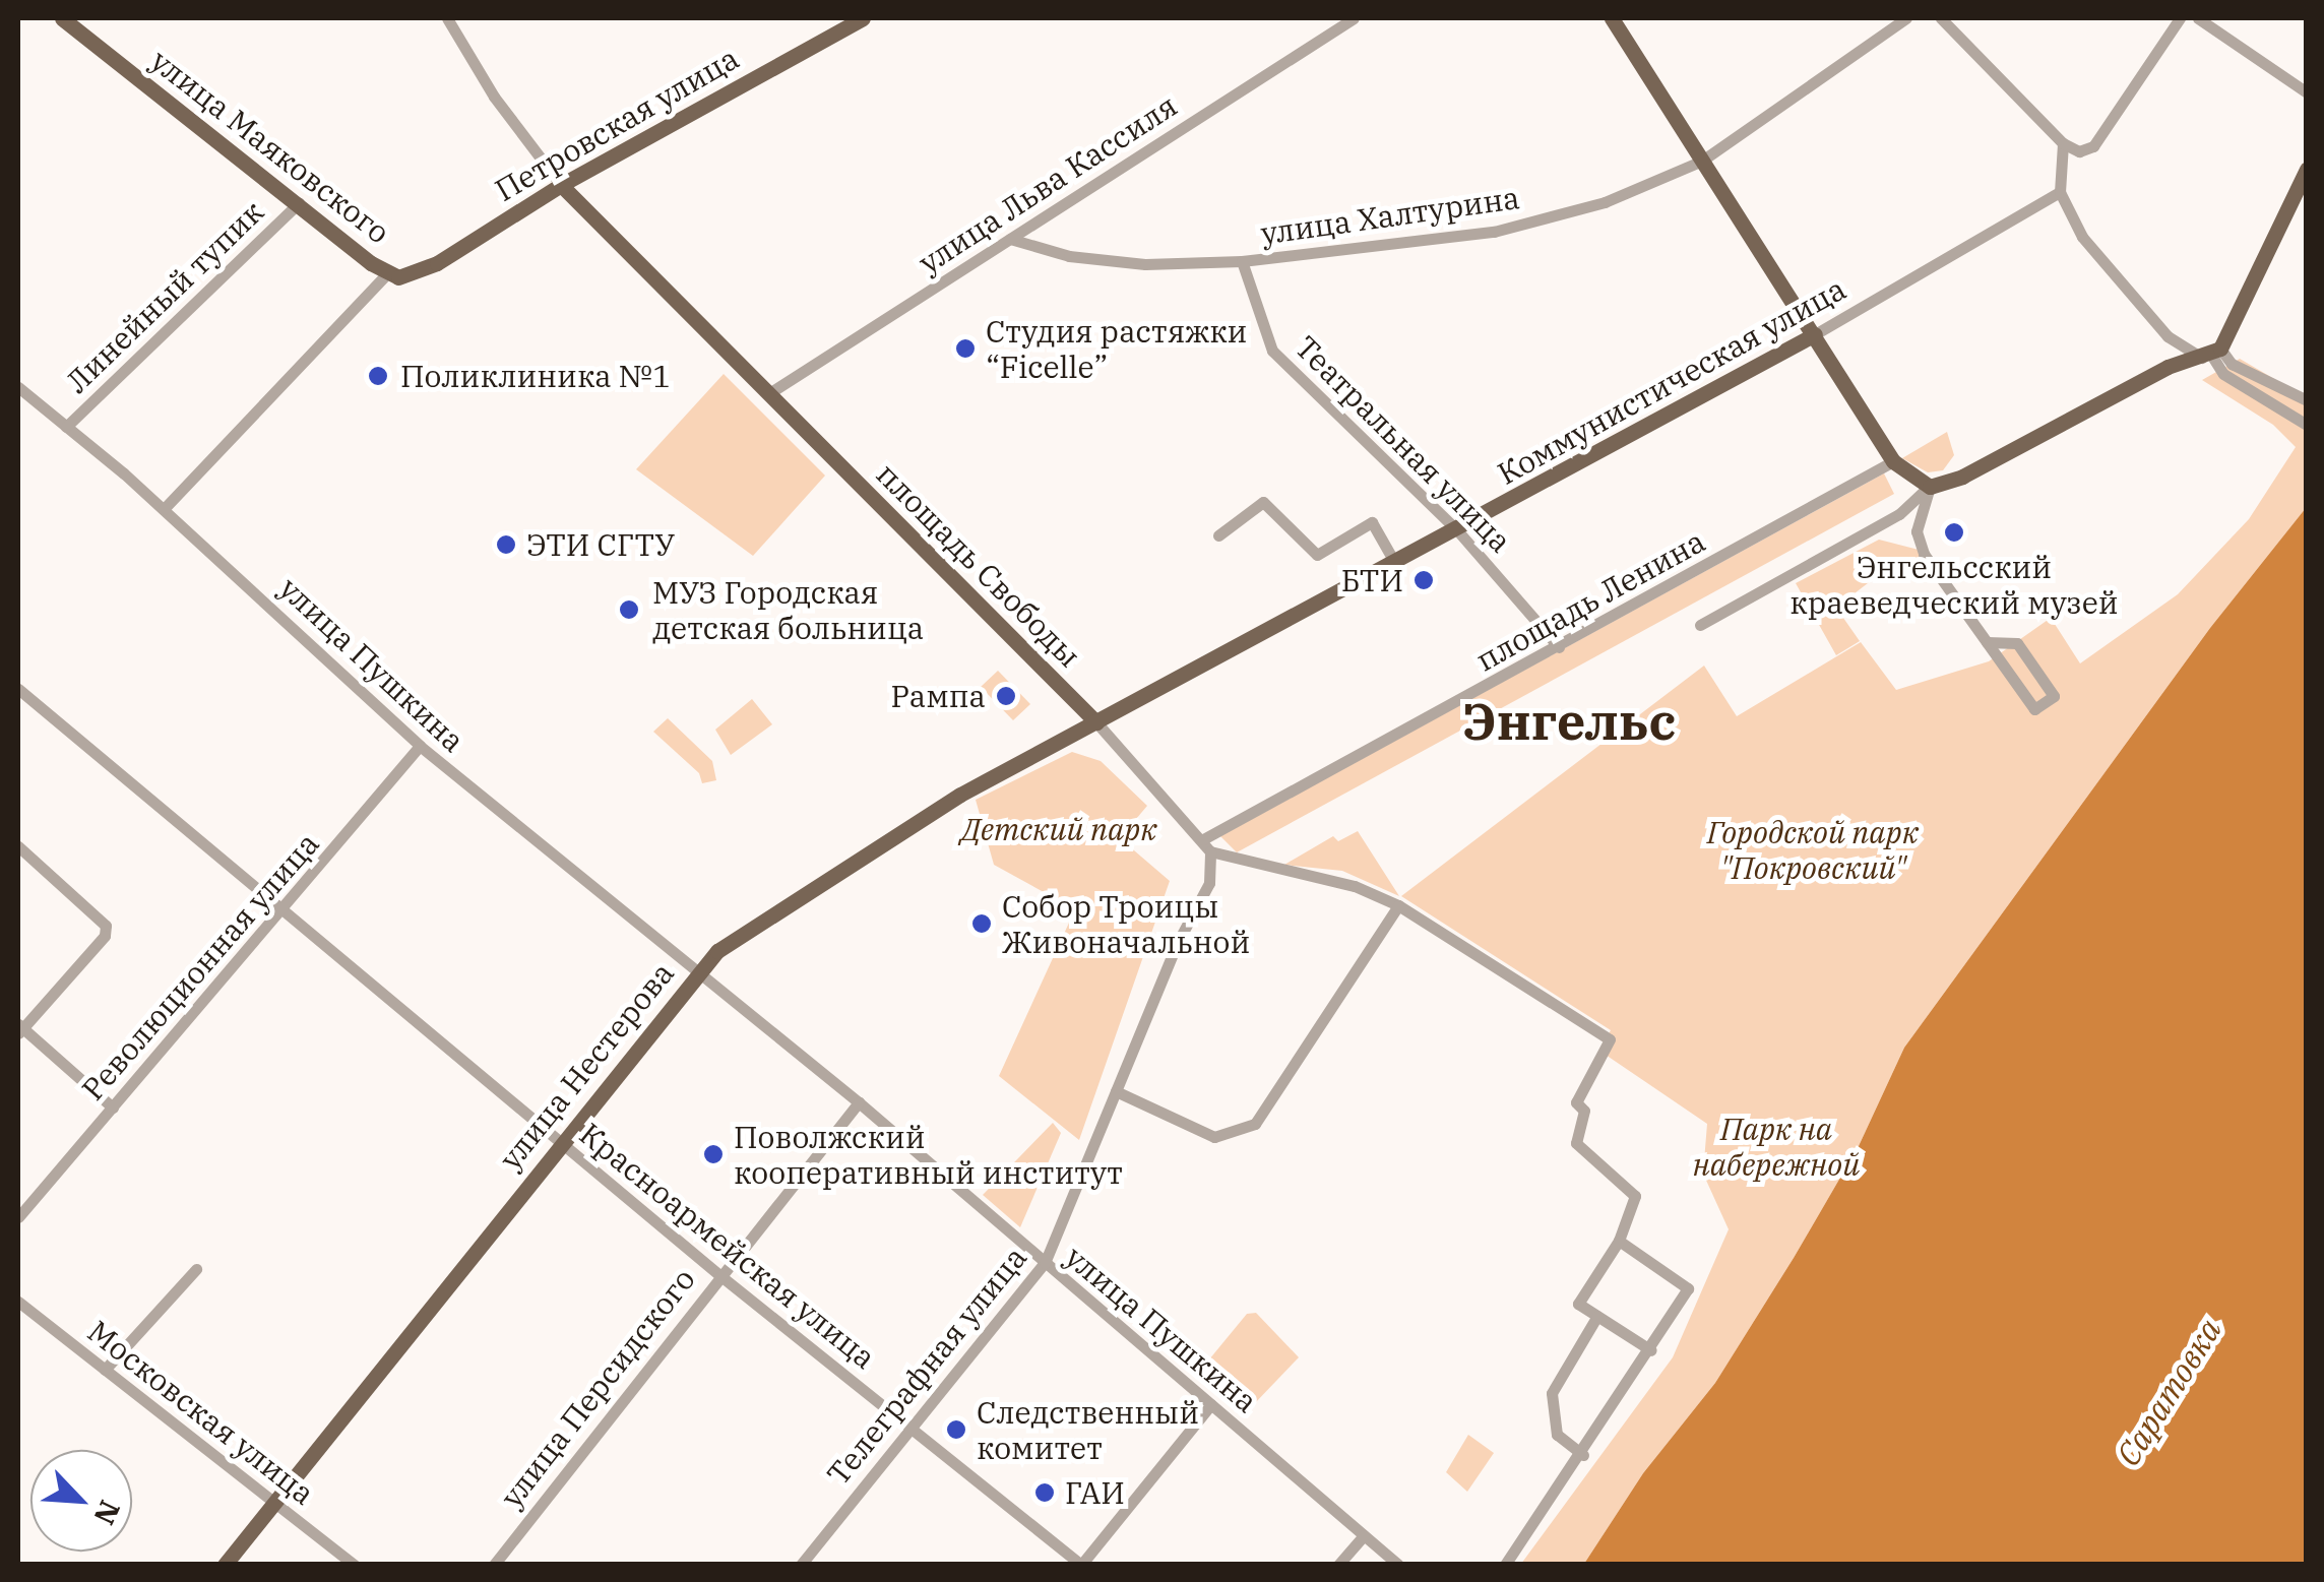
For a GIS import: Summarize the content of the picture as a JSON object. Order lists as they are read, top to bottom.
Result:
{
  "streets": {
    "main road": [
      "Петровская улица",
      "улица Маяковского",
      "Коммунистическая улица",
      "площадь Свободы",
      "улица Нестерова"
    ],
    "street": [
      "улица Льва Кассиля",
      "улица Халтурина",
      "Линейный тупик",
      "Театральная улица",
      "площадь Ленина",
      "улица Пушкина",
      "Революционная улица",
      "Красноармейская улица",
      "Телеграфная улица",
      "улица Персидского",
      "Московская улица"
    ]
  },
  "crossings": [
    ["Петровская улица", "улица Маяковского"],
    ["Петровская улица", "площадь Свободы"],
    ["улица Маяковского", "Линейный тупик"],
    ["улица Льва Кассиля", "улица Халтурина"],
    ["улица Льва Кассиля", "площадь Свободы"],
    ["улица Халтурина", "Театральная улица"],
    ["Линейный тупик", "улица Пушкина"],
    ["Коммунистическая улица", "Театральная улица"],
    ["Коммунистическая улица", "площадь Свободы"],
    ["Коммунистическая улица", "улица Нестерова"],
    ["Театральная улица", "площадь Ленина"],
    ["площадь Свободы", "площадь Ленина"],
    ["площадь Свободы", "улица Нестерова"],
    ["площадь Свободы", "Телеграфная улица"],
    ["улица Пушкина", "Революционная улица"],
    ["улица Пушкина", "улица Нестерова"],
    ["улица Пушкина", "Телеграфная улица"],
    ["улица Пушкина", "улица Персидского"],
    ["Революционная улица", "Красноармейская улица"],
    ["улица Нестерова", "Красноармейская улица"],
    ["улица Нестерова", "Московская улица"],
    ["Красноармейская улица", "Телеграфная улица"],
    ["Красноармейская улица", "улица Персидского"]
  ],
  "districts": ["Энгельс"],
  "water": ["Саратовка"],
  "parks": ["Детский парк", "Городской парк \"Покровский\"", "Парк на набережной"],
  "places": [
    "Студия растяжки “Ficelle”",
    "Поликлиника №1",
    "Энгельсский краеведческий музей",
    "ЭТИ СГТУ",
    "БТИ",
    "МУЗ Городская детская больница",
    "Рампа",
    "Собор Троицы Живоначальной",
    "Поволжский кооперативный институт",
    "Следственный комитет",
    "ГАИ"
  ],
  "north": "bottom right"
}
